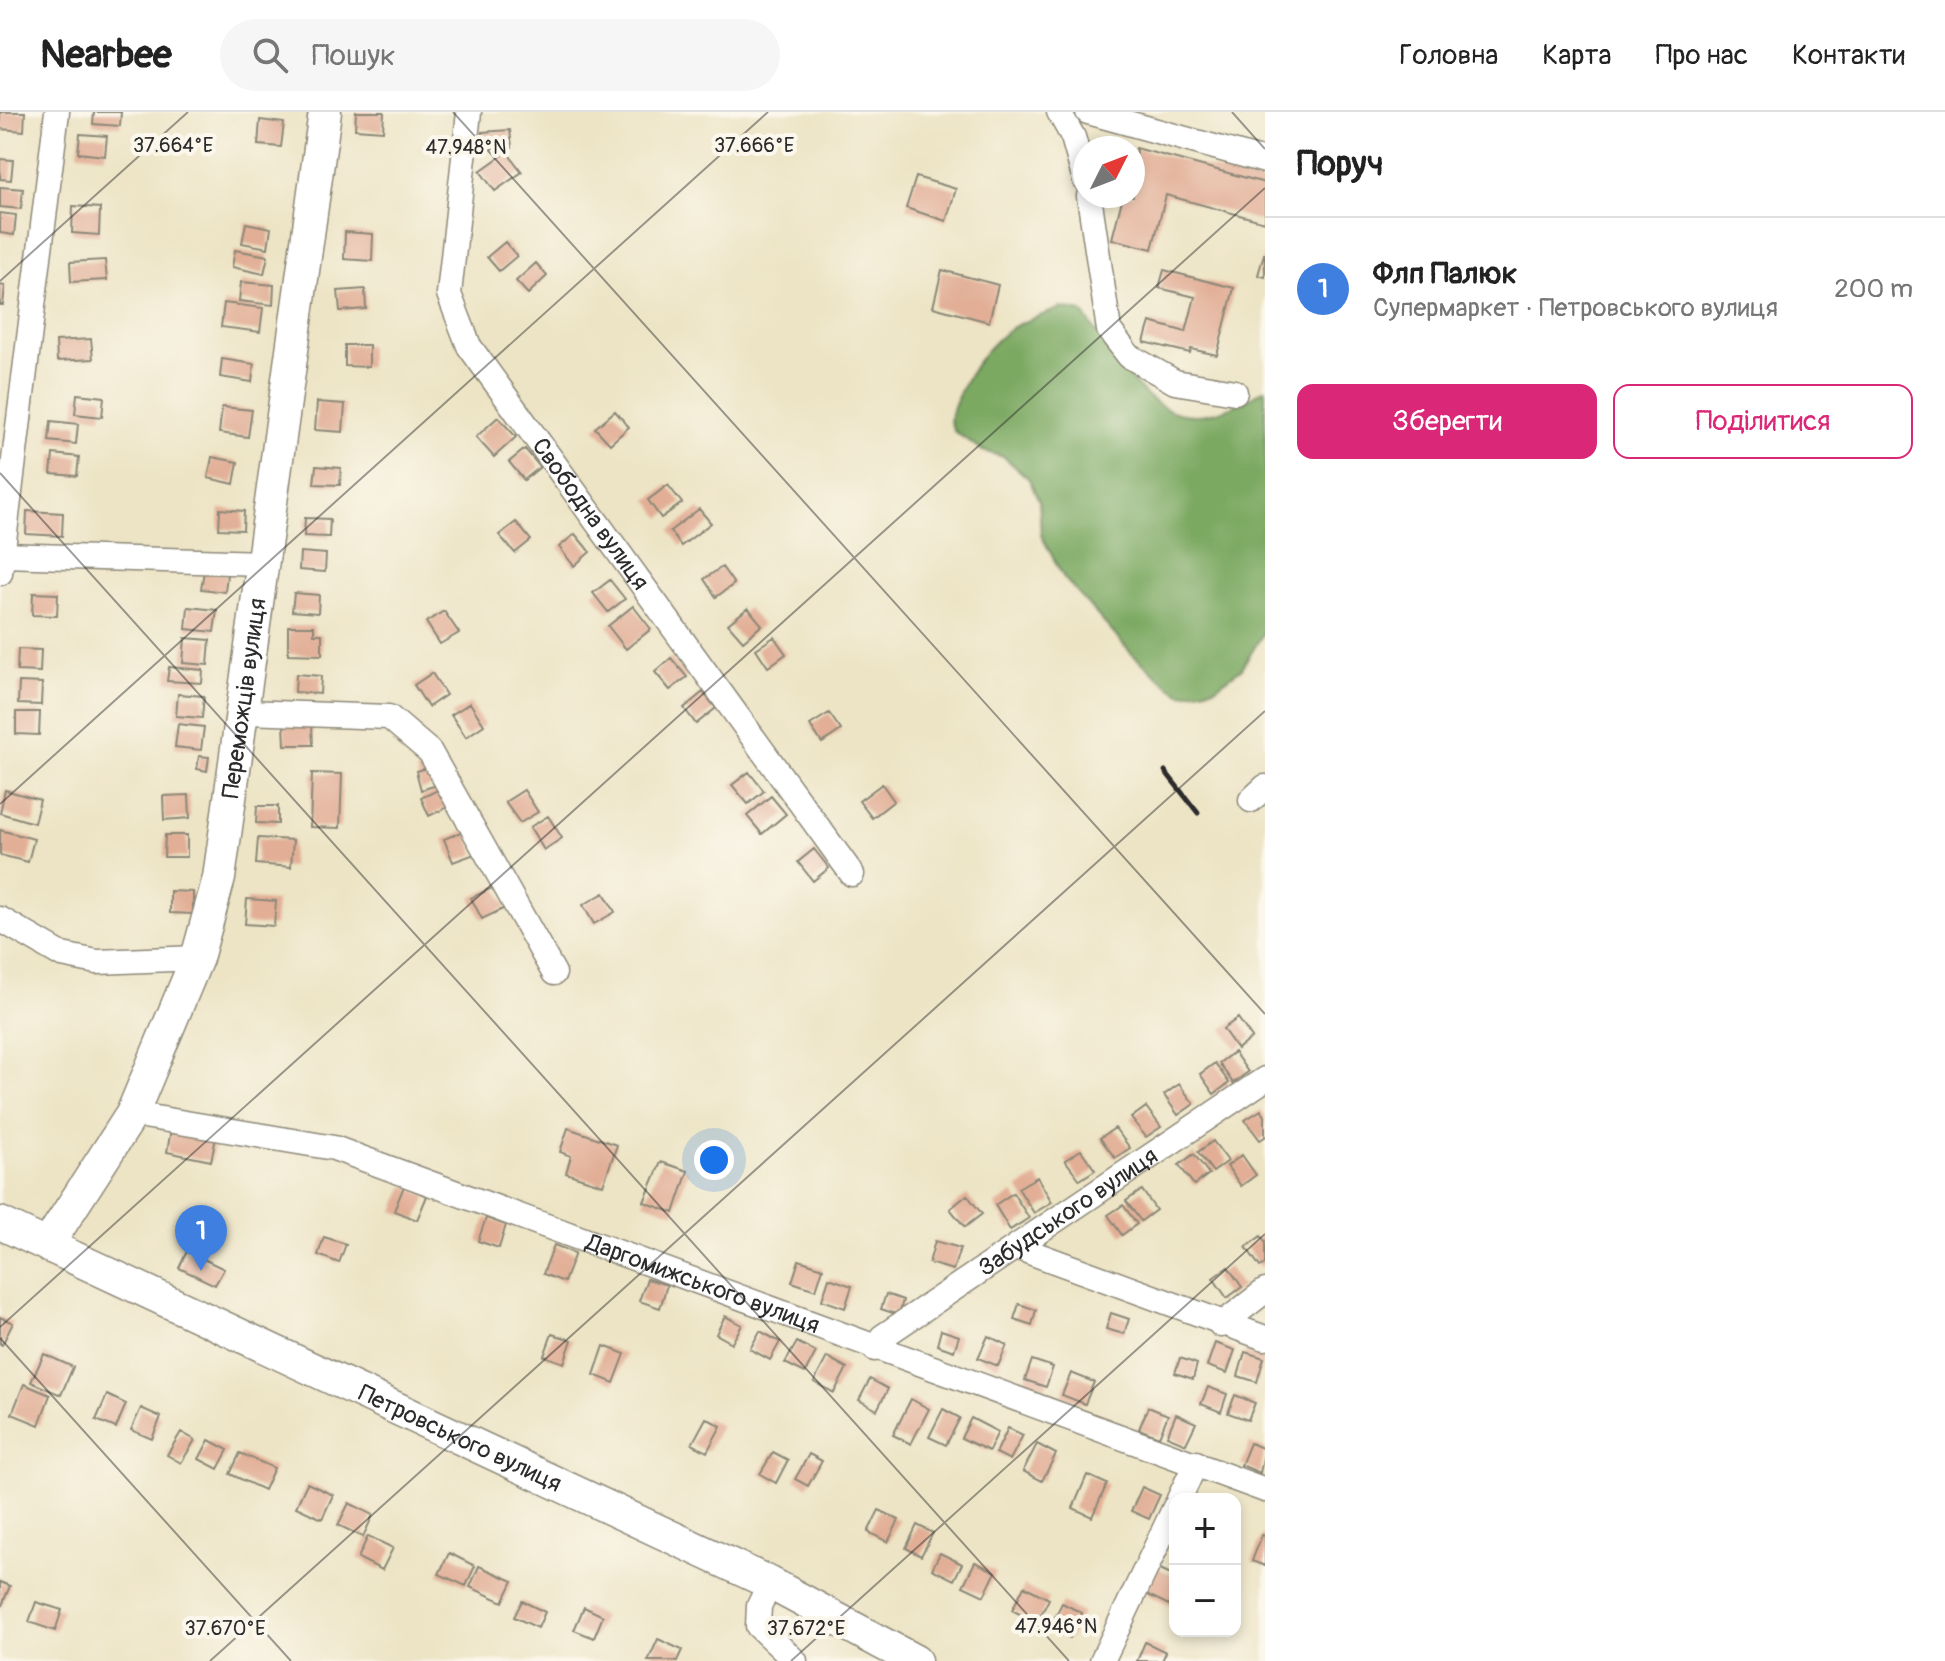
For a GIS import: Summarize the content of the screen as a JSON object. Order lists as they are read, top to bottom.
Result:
{
  "streets": {
    "main road": ["Переможців вулиця", "Петровського вулиця"],
    "street": ["Свободна вулиця", "Забудського вулиця", "Даргомижського вулиця"]
  },
  "crossings": [
    ["Переможців вулиця", "Даргомижського вулиця"],
    ["Переможців вулиця", "Петровського вулиця"],
    ["Забудського вулиця", "Даргомижського вулиця"]
  ],
  "north": "top right",
  "page": {
    "header": "Nearbee",
    "search": "Пошук",
    "nav": [
      "Головна",
      "Карта",
      "Про нас",
      "Контакти"
    ],
    "heading": "Поруч",
    "list": [
      {
        "mark": "1",
        "name": "Флп Палюк",
        "note": "Супермаркет · Петровського вулиця",
        "value": "200 m"
      }
    ],
    "buttons": ["Зберегти", "Поділитися"],
    "pins": "1",
    "map_buttons": ["+", "−"]
  },
  "coordinates": [
    "37.664°E",
    "37.666°E",
    "47.948°N",
    "47.946°N",
    "37.670°E",
    "37.672°E"
  ]
}
